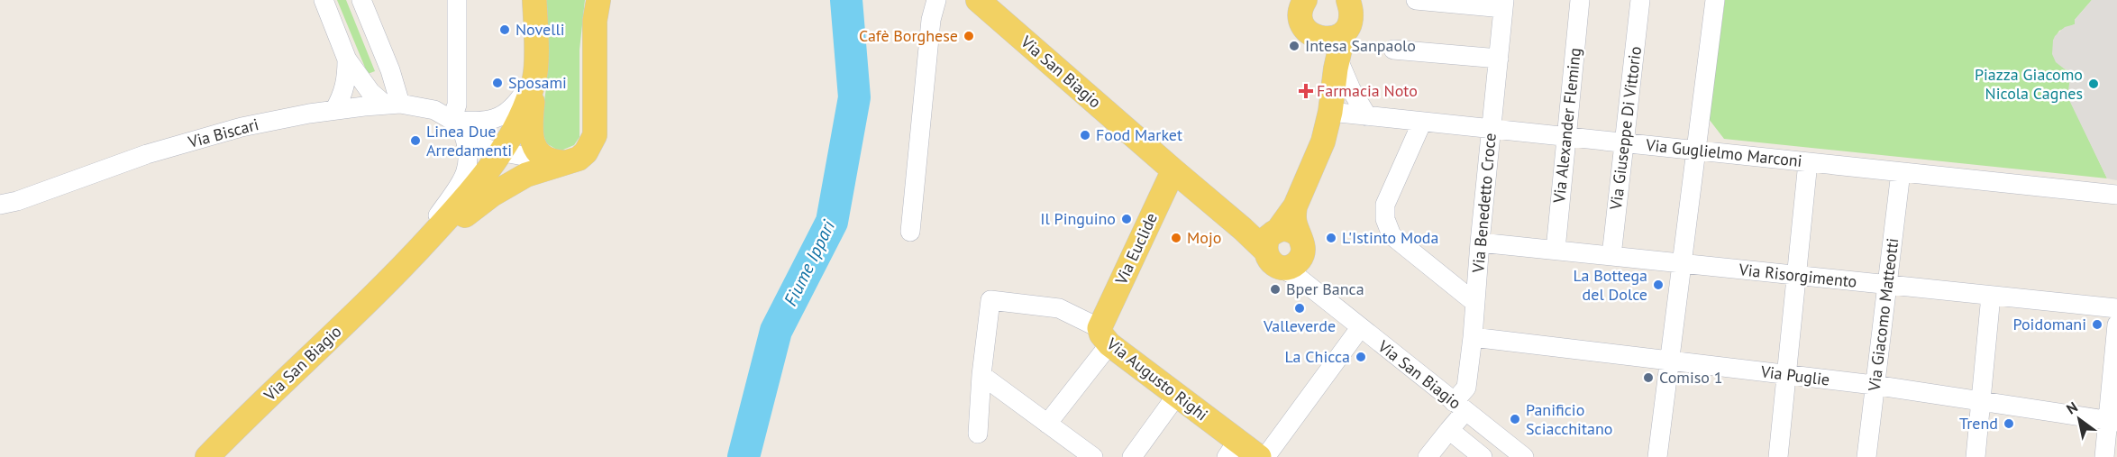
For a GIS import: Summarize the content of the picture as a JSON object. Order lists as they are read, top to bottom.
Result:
{
  "streets": {
    "main road": ["Via San Biagio", "Via Euclide", "Via Augusto Righi"],
    "street": [
      "Via Alexander Fleming",
      "Via Giuseppe Di Vittorio",
      "Via Biscari",
      "Via Guglielmo Marconi",
      "Via Benedetto Croce",
      "Via Risorgimento",
      "Via Giacomo Matteotti",
      "Via Puglie"
    ]
  },
  "crossings": [
    ["Via San Biagio", "Via Benedetto Croce"],
    ["Via San Biagio", "Via Euclide"],
    ["Via Alexander Fleming", "Via Guglielmo Marconi"],
    ["Via Alexander Fleming", "Via Risorgimento"],
    ["Via Giuseppe Di Vittorio", "Via Guglielmo Marconi"],
    ["Via Giuseppe Di Vittorio", "Via Risorgimento"],
    ["Via Guglielmo Marconi", "Via Benedetto Croce"],
    ["Via Guglielmo Marconi", "Via Giacomo Matteotti"],
    ["Via Benedetto Croce", "Via Risorgimento"],
    ["Via Benedetto Croce", "Via Puglie"],
    ["Via Euclide", "Via Augusto Righi"],
    ["Via Risorgimento", "Via Giacomo Matteotti"],
    ["Via Giacomo Matteotti", "Via Puglie"]
  ],
  "water": ["Fiume Ippari"],
  "places": {
    "other": [
      "Novelli",
      "Cafè Borghese",
      "Intesa Sanpaolo",
      "Sposami",
      "Piazza Giacomo Nicola Cagnes",
      "Food Market",
      "Linea Due Arredamenti",
      "Il Pinguino",
      "Mojo",
      "L'Istinto Moda",
      "La Bottega del Dolce",
      "Bper Banca",
      "Valleverde",
      "Poidomani",
      "La Chicca",
      "Comiso 1",
      "Panificio Sciacchitano",
      "Trend"
    ],
    "health": ["Farmacia Noto"]
  },
  "north": "top left"
}
